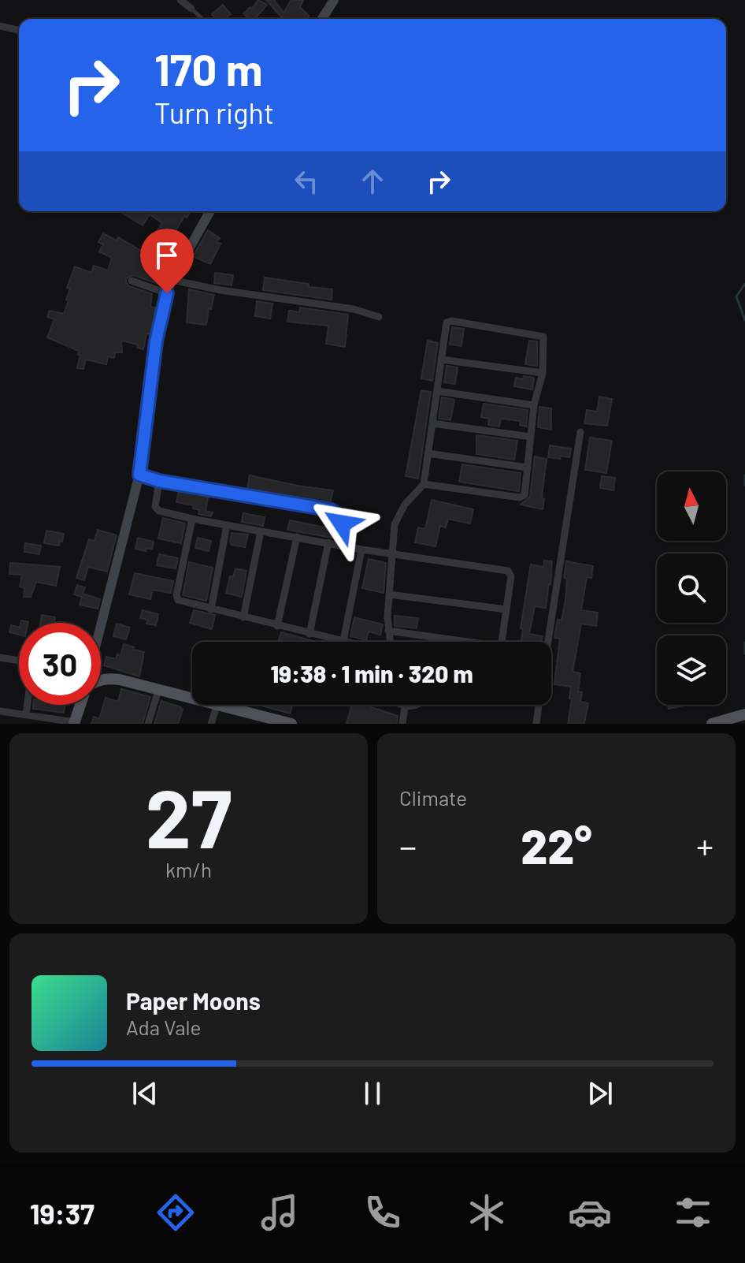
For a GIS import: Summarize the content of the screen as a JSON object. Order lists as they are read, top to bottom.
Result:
{
  "north": "top",
  "page": {
    "turn": ["170 m", "Turn right"],
    "limit": "30",
    "trip": "19:38 · 1 min · 320 m",
    "tile": [
      ["27", "km/h"],
      "Climate"
    ],
    "heat": ["−", "22°", "+"],
    "song": ["Paper Moons", "Ada Vale"],
    "tabs": "19:37"
  }
}
